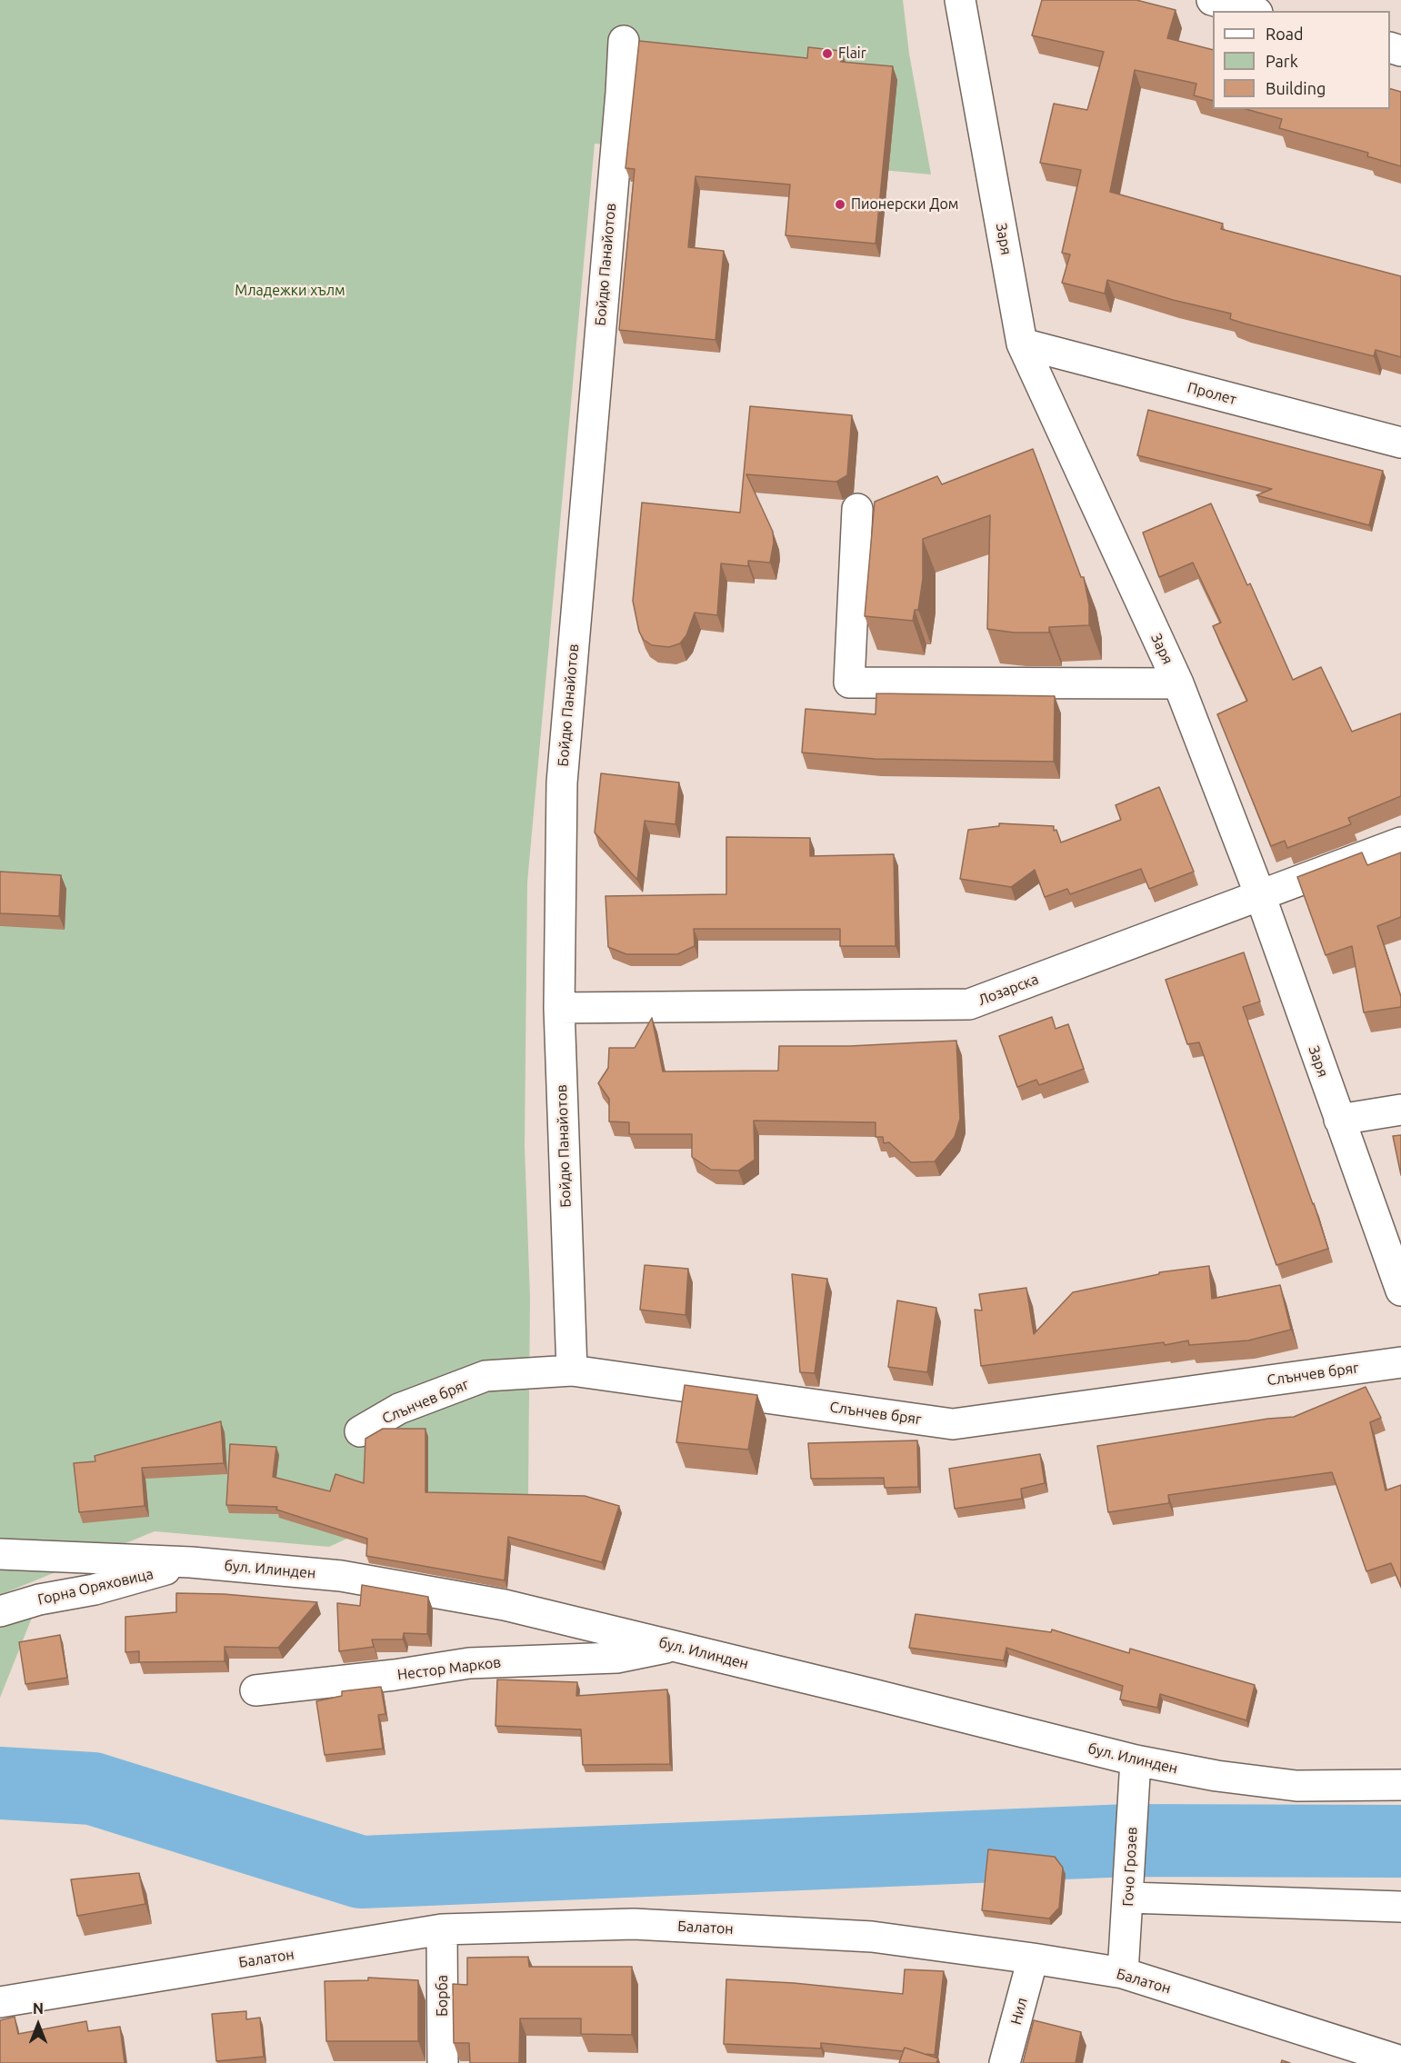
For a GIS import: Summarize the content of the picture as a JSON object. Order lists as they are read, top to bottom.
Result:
{
  "streets": {
    "street": [
      "Заря",
      "Бойдю Панайотов",
      "Пролет",
      "Лозарска",
      "Слънчев бряг",
      "бул. Илинден",
      "Горна Оряховица",
      "Нестор Марков",
      "Гочо Грозев",
      "Балатон",
      "Борба",
      "Нил"
    ]
  },
  "crossings": [
    ["Заря", "Пролет"],
    ["Заря", "Лозарска"],
    ["Бойдю Панайотов", "Лозарска"],
    ["Бойдю Панайотов", "Слънчев бряг"],
    ["бул. Илинден", "Горна Оряховица"],
    ["бул. Илинден", "Нестор Марков"],
    ["бул. Илинден", "Гочо Грозев"],
    ["Гочо Грозев", "Балатон"],
    ["Балатон", "Борба"],
    ["Балатон", "Нил"]
  ],
  "parks": ["Младежки хълм"],
  "places": ["Flair", "Пионерски Дом"],
  "legend": ["Road", "Park", "Building"],
  "north": "top"
}
